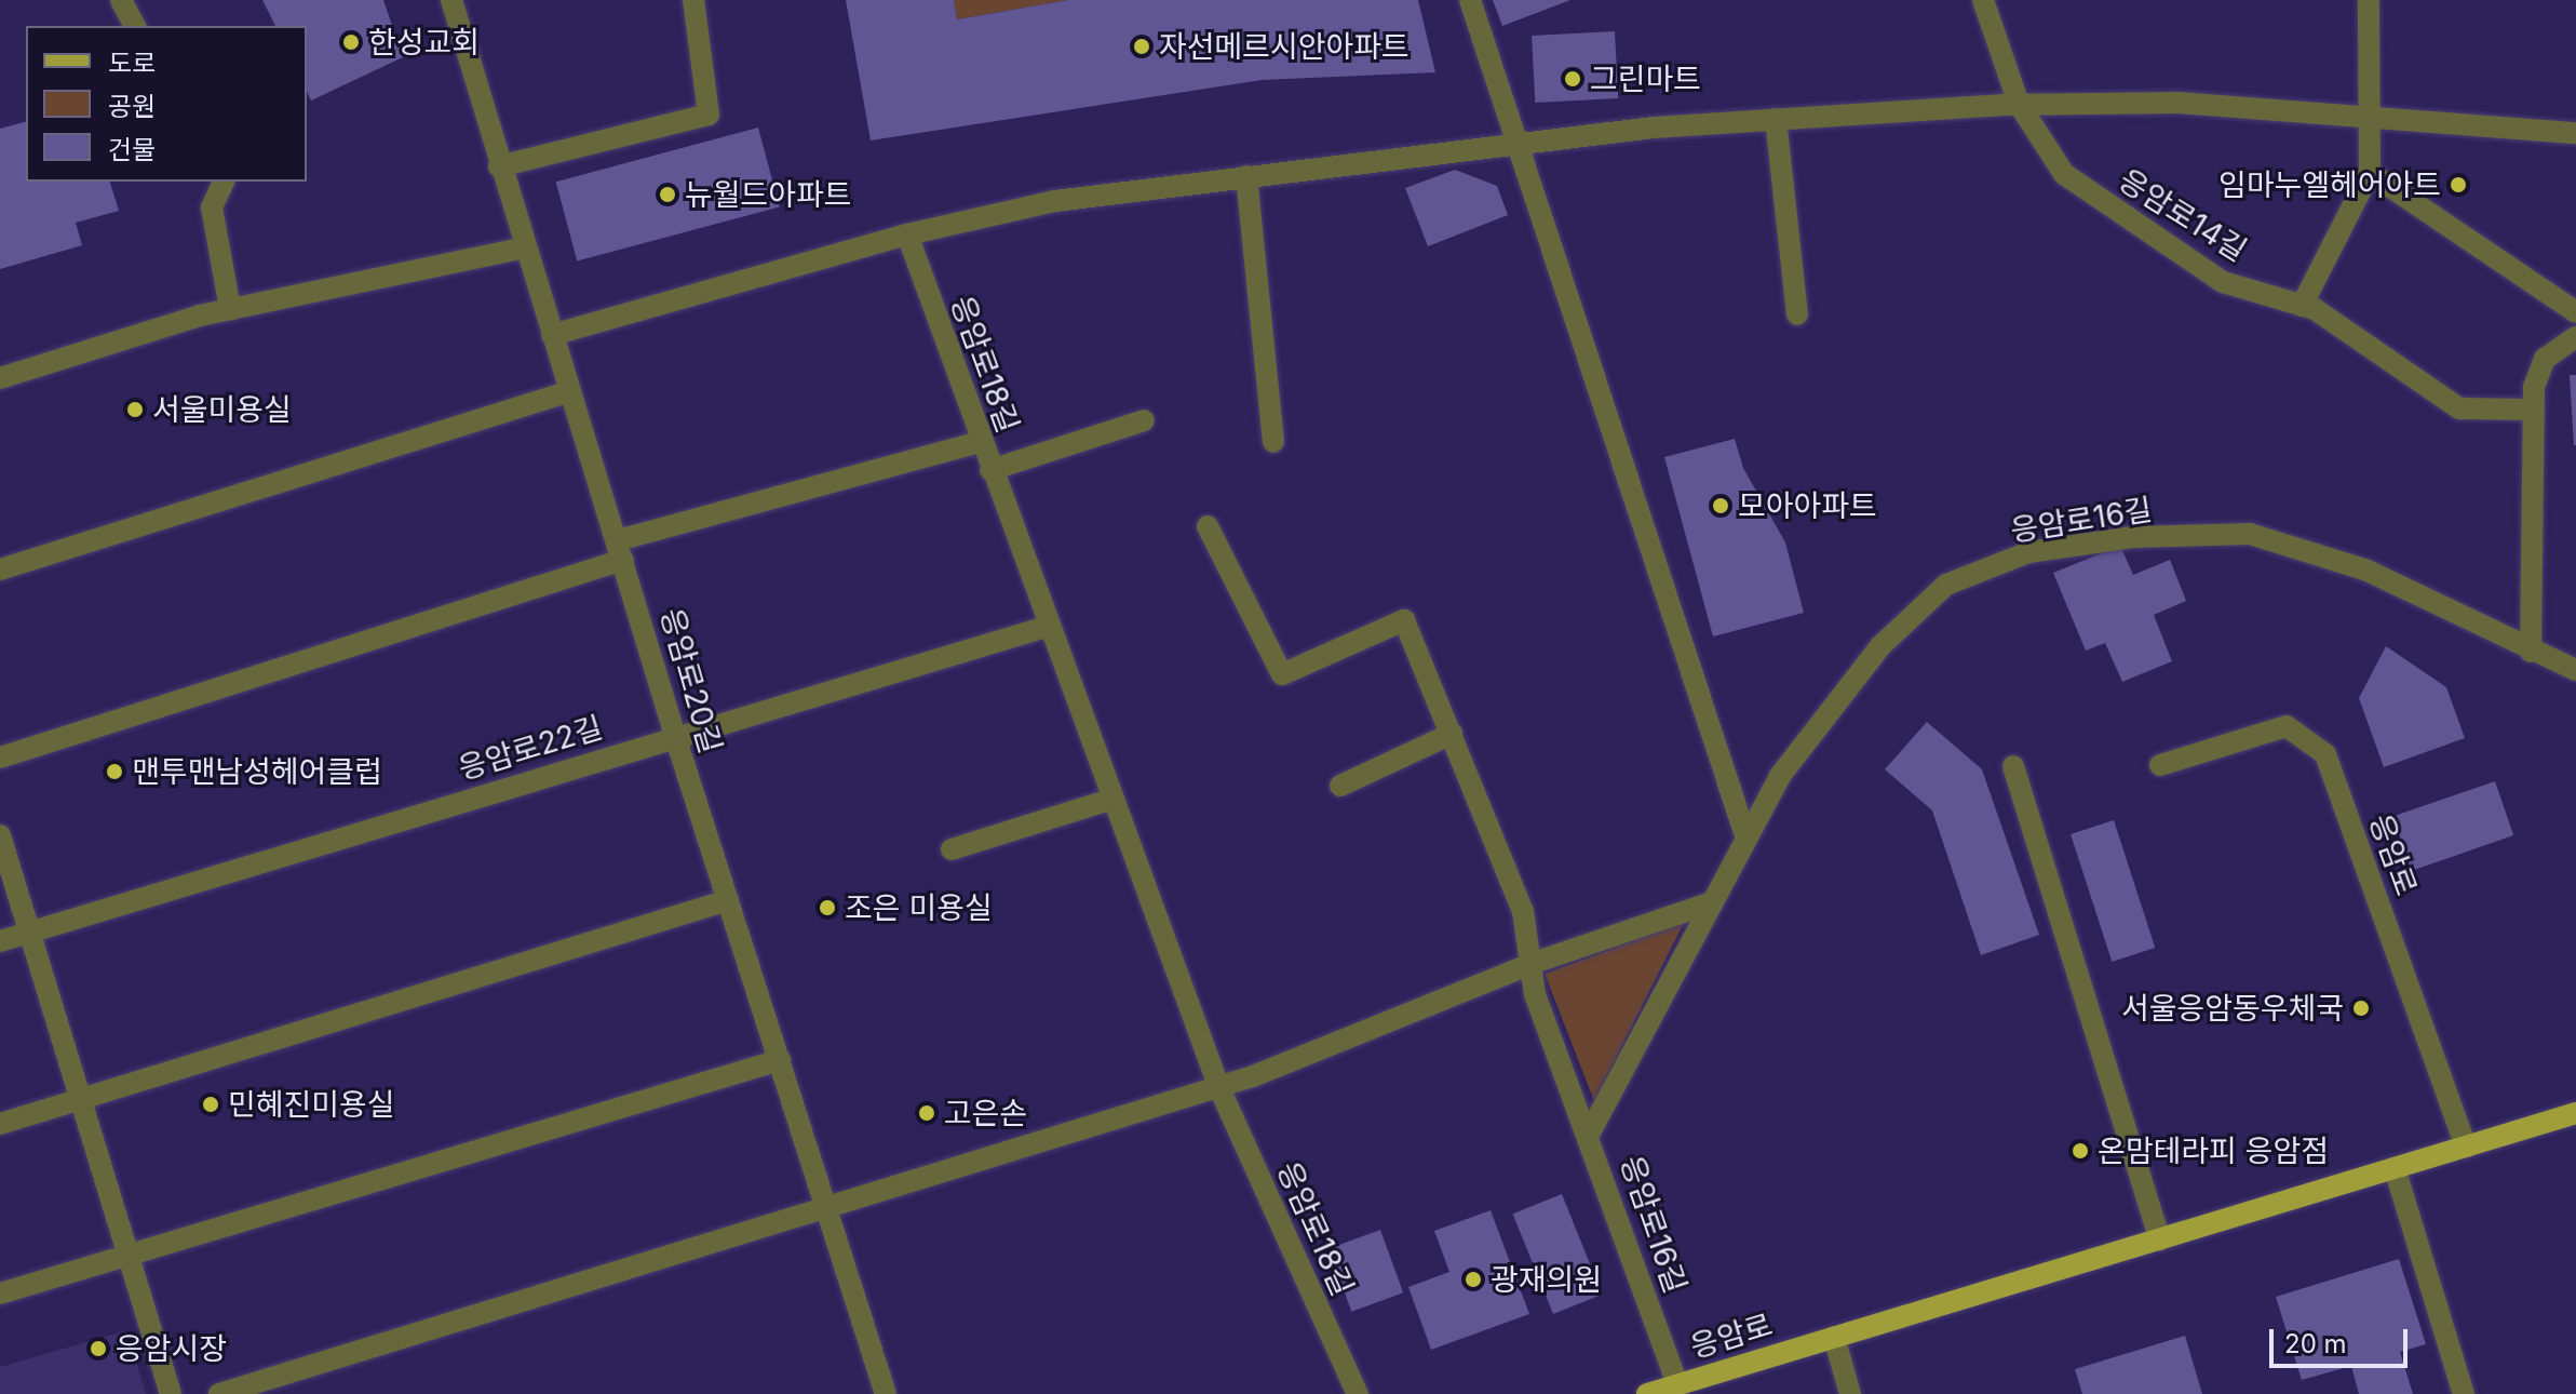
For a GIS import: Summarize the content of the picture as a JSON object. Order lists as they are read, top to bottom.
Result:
{
  "streets": {
    "main road": ["응암로"],
    "street": [
      "응암로14길",
      "응암로18길",
      "응암로16길",
      "응암로20길",
      "응암로22길"
    ]
  },
  "crossings": [
    ["응암로18길", "응암로22길"],
    ["응암로16길", "응암로"],
    ["응암로20길", "응암로22길"]
  ],
  "places": [
    "한성교회",
    "자선메르시안아파트",
    "그린마트",
    "임마누엘헤어아트",
    "뉴월드아파트",
    "서울미용실",
    "모아아파트",
    "맨투맨남성헤어클럽",
    "조은 미용실",
    "서울응암동우체국",
    "민혜진미용실",
    "고은손",
    "온맘테라피 응암점",
    "광재의원",
    "응암시장"
  ],
  "legend": ["도로", "공원", "건물"],
  "scale_bar": "20 m"
}
